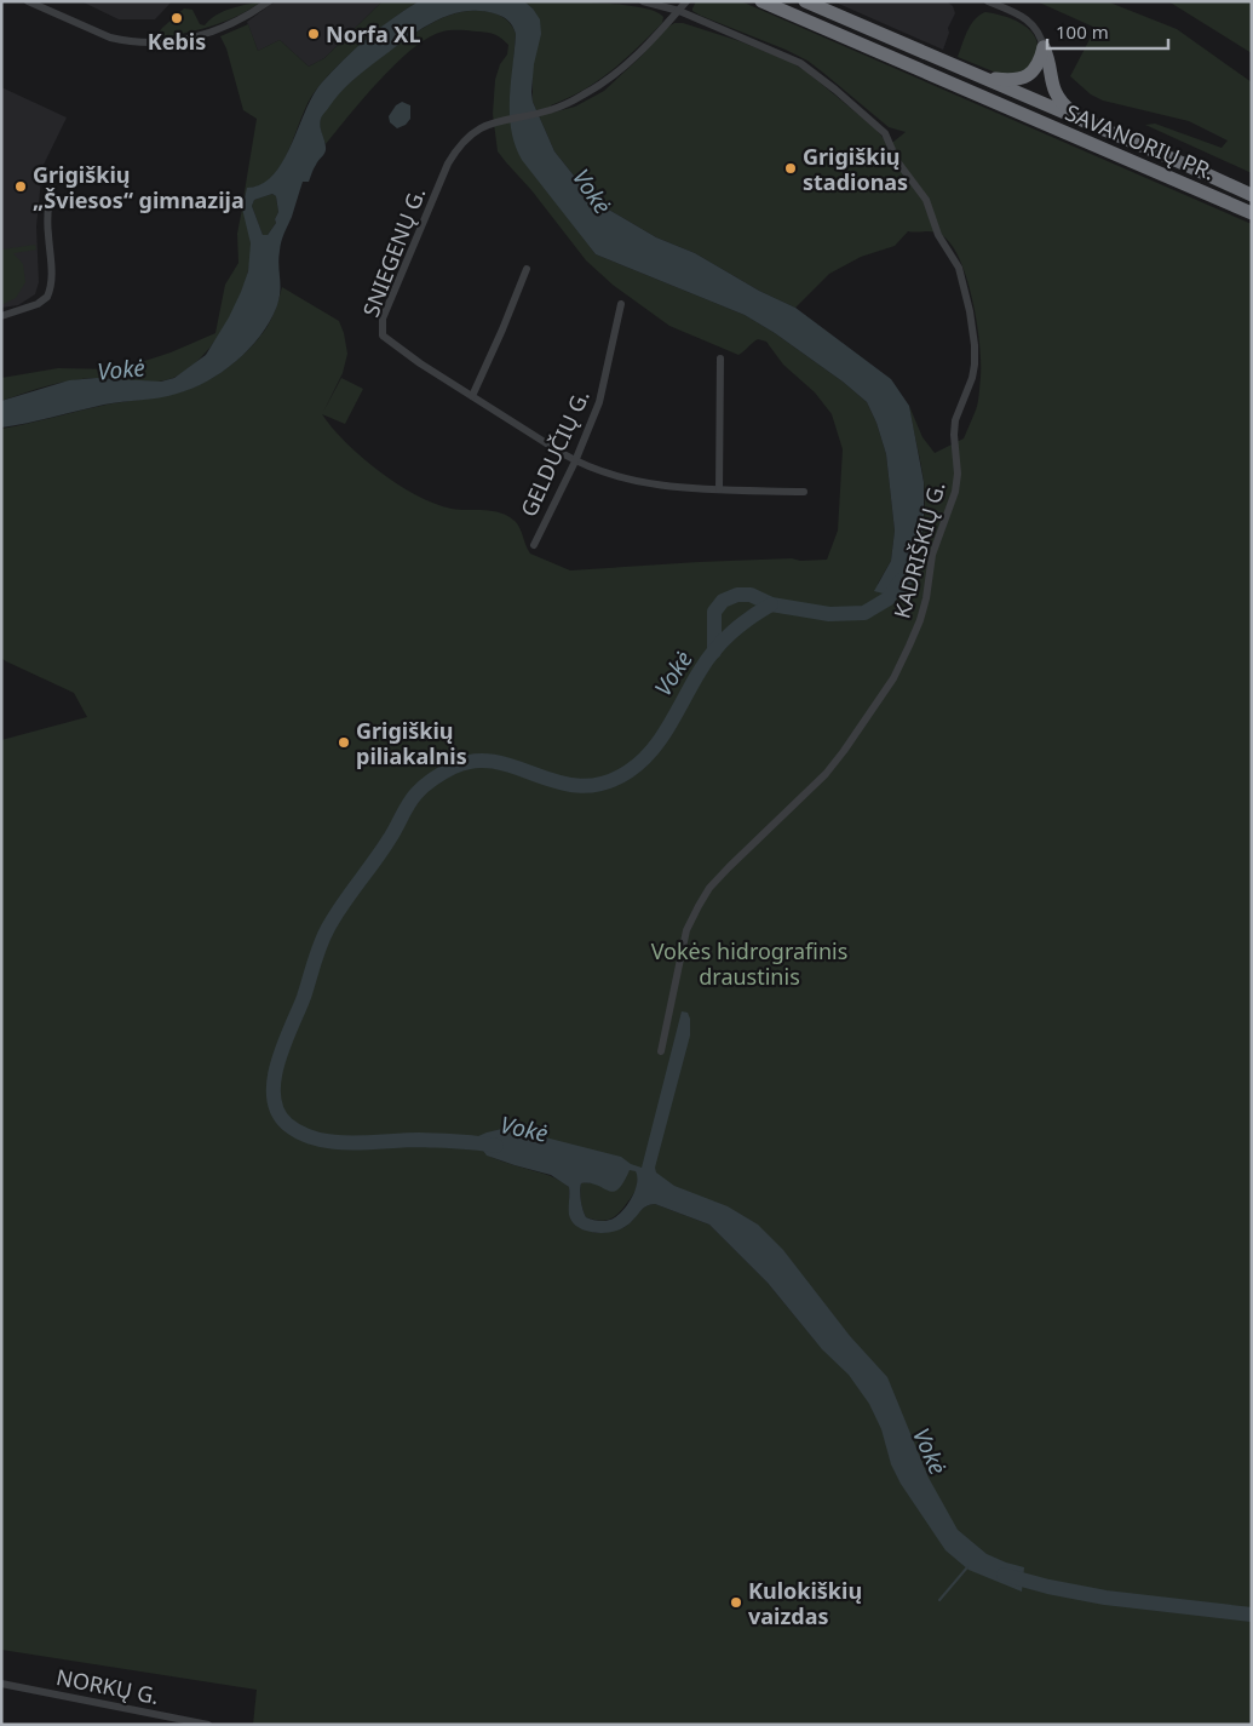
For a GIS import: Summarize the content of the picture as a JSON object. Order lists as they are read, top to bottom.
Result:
{
  "streets": {
    "highway": ["SAVANORIŲ PR."],
    "street": [
      "SNIEGENŲ G.",
      "GELDUČIŲ G.",
      "KADRIŠKIŲ G.",
      "NORKŲ G."
    ]
  },
  "crossings": [
    ["SNIEGENŲ G.", "GELDUČIŲ G."],
    ["SNIEGENŲ G.", "KADRIŠKIŲ G."]
  ],
  "water": ["Vokė"],
  "parks": ["Vokės hidrografinis draustinis"],
  "places": [
    "Kebis",
    "Norfa XL",
    "Grigiškių stadionas",
    "Grigiškių „Šviesos“ gimnazija",
    "Grigiškių piliakalnis",
    "Kulokiškių vaizdas"
  ],
  "scale_bar": "100 m"
}
